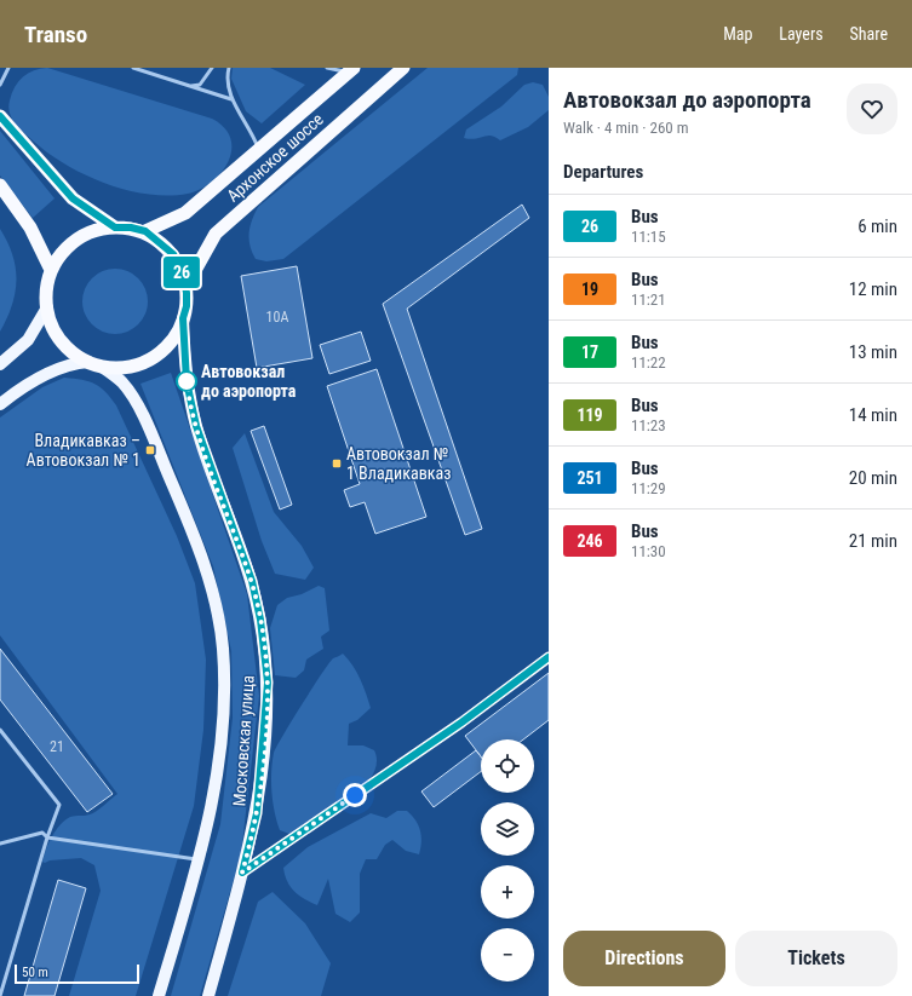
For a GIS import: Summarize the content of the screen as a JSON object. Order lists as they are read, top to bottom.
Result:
{
  "streets": {
    "highway": ["Архонское шоссе"],
    "main road": ["Московская улица"]
  },
  "crossings": [
    ["Архонское шоссе", "Московская улица"]
  ],
  "places": {
    "other": ["Автовокзал до аэропорта"],
    "transit": ["Владикавказ – Автовокзал № 1", "Автовокзал № 1 Владикавказ"]
  },
  "lines": ["bus line 26"],
  "house_numbers": ["10А", "21"],
  "scale_bar": "50 m",
  "page": {
    "header": "Transo",
    "nav": ["Map", "Layers", "Share"],
    "on_map": "26",
    "heading": [
      ["Автовокзал до аэропорта", "Walk · 4 min · 260 m"],
      "Departures"
    ],
    "list": [
      {
        "mark": "26",
        "name": "Bus",
        "note": "11:15",
        "value": "6 min"
      },
      {
        "mark": "19",
        "name": "Bus",
        "note": "11:21",
        "value": "12 min"
      },
      {
        "mark": "17",
        "name": "Bus",
        "note": "11:22",
        "value": "13 min"
      },
      {
        "mark": "119",
        "name": "Bus",
        "note": "11:23",
        "value": "14 min"
      },
      {
        "mark": "251",
        "name": "Bus",
        "note": "11:29",
        "value": "20 min"
      },
      {
        "mark": "246",
        "name": "Bus",
        "note": "11:30",
        "value": "21 min"
      }
    ],
    "map_buttons": ["+", "−"],
    "buttons": ["Directions", "Tickets"],
    "scale": "50 m"
  }
}
